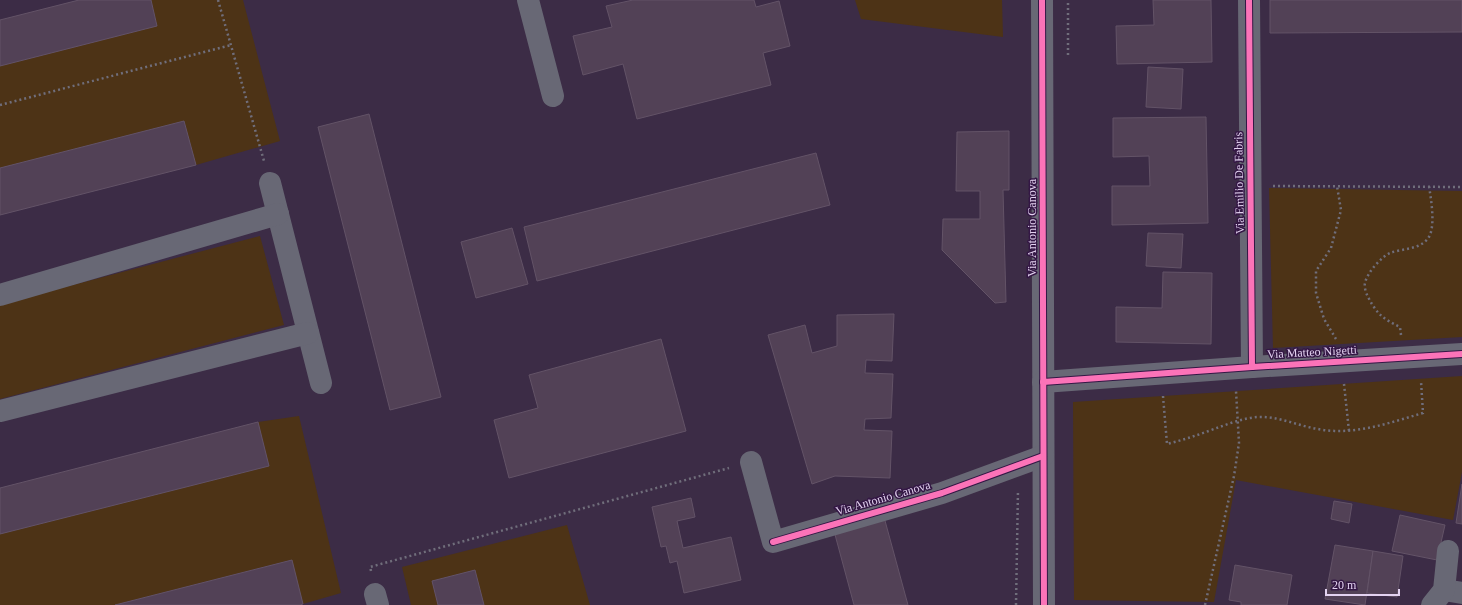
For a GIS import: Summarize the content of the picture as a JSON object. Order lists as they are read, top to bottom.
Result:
{
  "streets": {
    "street": ["Via Emilio De Fabris", "Via Antonio Canova", "Via Matteo Nigetti"]
  },
  "crossings": [
    ["Via Emilio De Fabris", "Via Matteo Nigetti"],
    ["Via Antonio Canova", "Via Matteo Nigetti"]
  ],
  "scale_bar": "20 m"
}
